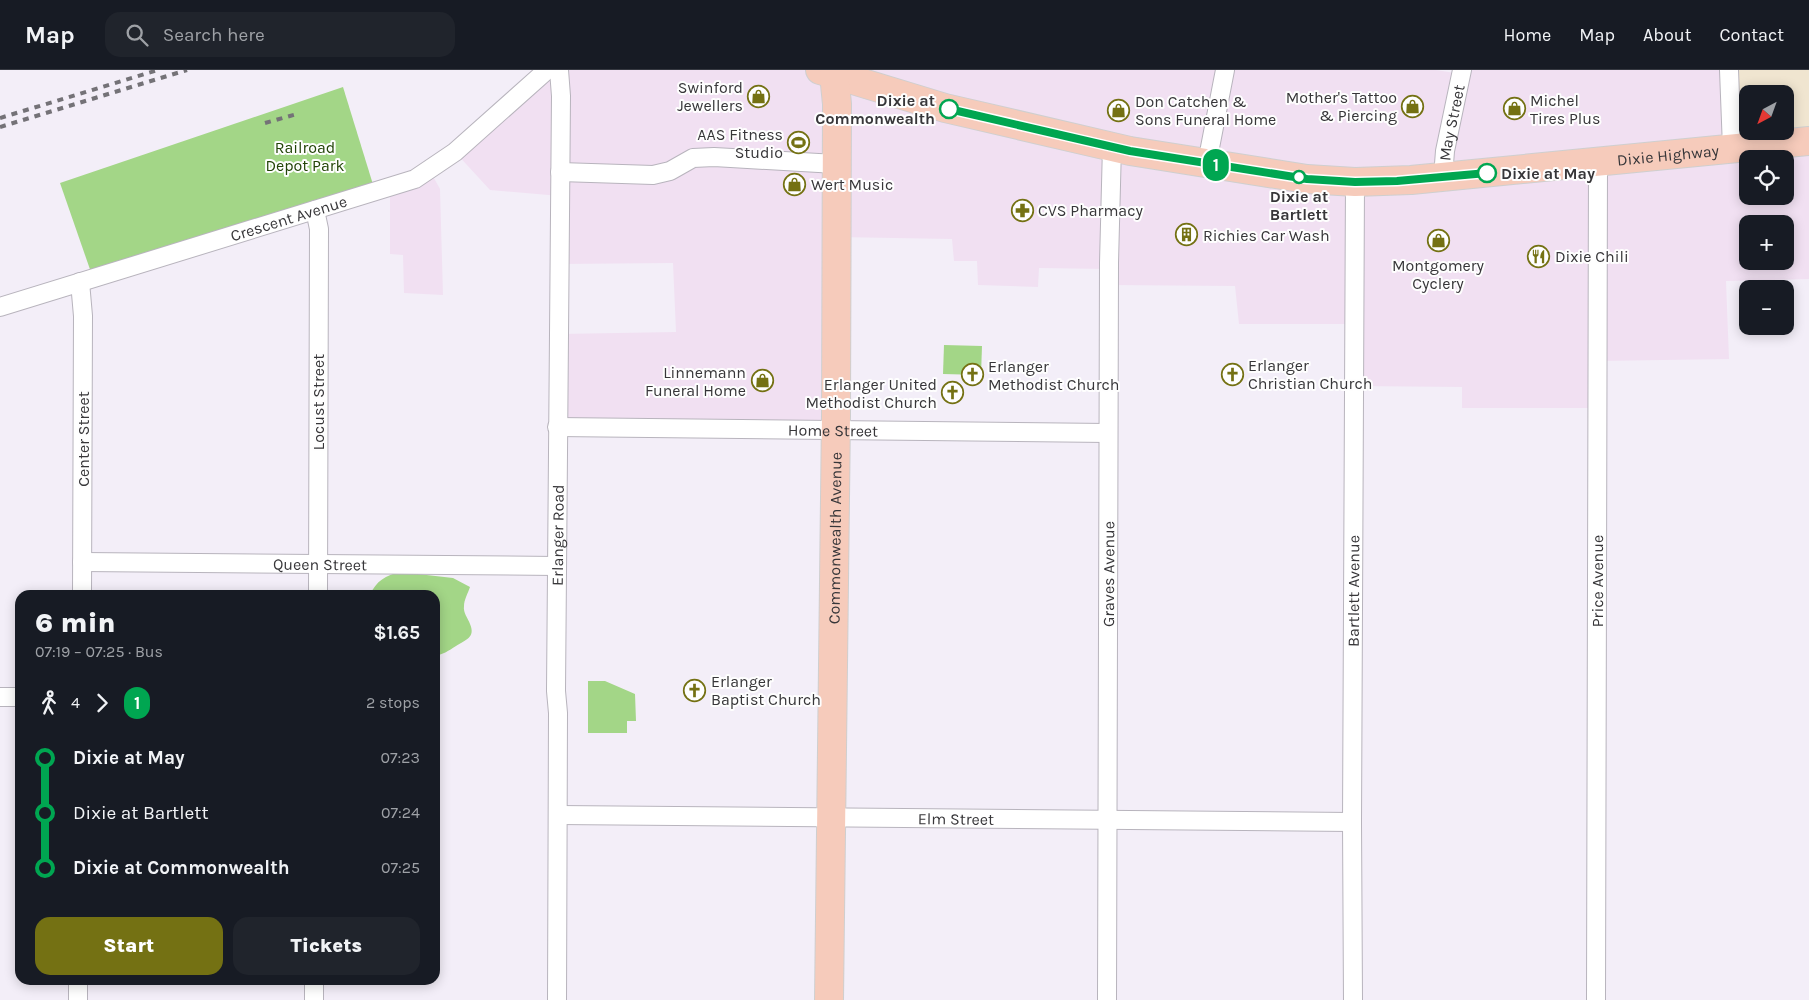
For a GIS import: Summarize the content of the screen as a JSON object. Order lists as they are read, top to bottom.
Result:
{
  "streets": {
    "main road": ["Dixie Highway", "Commonwealth Avenue"],
    "street": [
      "May Street",
      "Crescent Avenue",
      "Locust Street",
      "Home Street",
      "Center Street",
      "Erlanger Road",
      "Queen Street",
      "Graves Avenue",
      "Price Avenue",
      "Bartlett Avenue",
      "Elm Street"
    ]
  },
  "crossings": [
    ["May Street", "Dixie Highway"],
    ["Dixie Highway", "Commonwealth Avenue"],
    ["Dixie Highway", "Graves Avenue"],
    ["Dixie Highway", "Price Avenue"],
    ["Dixie Highway", "Bartlett Avenue"],
    ["Crescent Avenue", "Locust Street"],
    ["Crescent Avenue", "Center Street"],
    ["Locust Street", "Queen Street"],
    ["Home Street", "Erlanger Road"],
    ["Home Street", "Commonwealth Avenue"],
    ["Home Street", "Graves Avenue"],
    ["Center Street", "Queen Street"],
    ["Erlanger Road", "Queen Street"],
    ["Erlanger Road", "Elm Street"],
    ["Commonwealth Avenue", "Elm Street"],
    ["Graves Avenue", "Elm Street"],
    ["Bartlett Avenue", "Elm Street"]
  ],
  "parks": ["Railroad Depot Park"],
  "places": {
    "shop": [
      "Swinford Jewellers",
      "Mother's Tattoo & Piercing",
      "Michel Tires Plus",
      "Don Catchen & Sons Funeral Home",
      "Wert Music",
      "Montgomery Cyclery",
      "Linnemann Funeral Home"
    ],
    "other": ["Dixie at Commonwealth", "Dixie at May", "Dixie at Bartlett"],
    "sports": ["AAS Fitness Studio"],
    "pharmacy": ["CVS Pharmacy"],
    "building": ["Richies Car Wash"],
    "restaurant": ["Dixie Chili"],
    "church": [
      "Erlanger Christian Church",
      "Erlanger Methodist Church",
      "Erlanger United Methodist Church",
      "Erlanger Baptist Church"
    ]
  },
  "lines": ["bus line 1"],
  "north": "bottom left",
  "page": {
    "header": "Map",
    "search": "Search here",
    "nav": [
      "Home",
      "Map",
      "About",
      "Contact"
    ],
    "on_map": "1",
    "map_buttons": ["+", "−"],
    "heading": ["6 min", "07:19 – 07:25 · Bus", "$1.65"],
    "legs": ["4", "1", "2 stops"],
    "list": [
      {
        "name": "Dixie at May",
        "value": "07:23"
      },
      {
        "name": "Dixie at Bartlett",
        "value": "07:24"
      },
      {
        "name": "Dixie at Commonwealth",
        "value": "07:25"
      }
    ],
    "buttons": ["Start", "Tickets"]
  }
}
